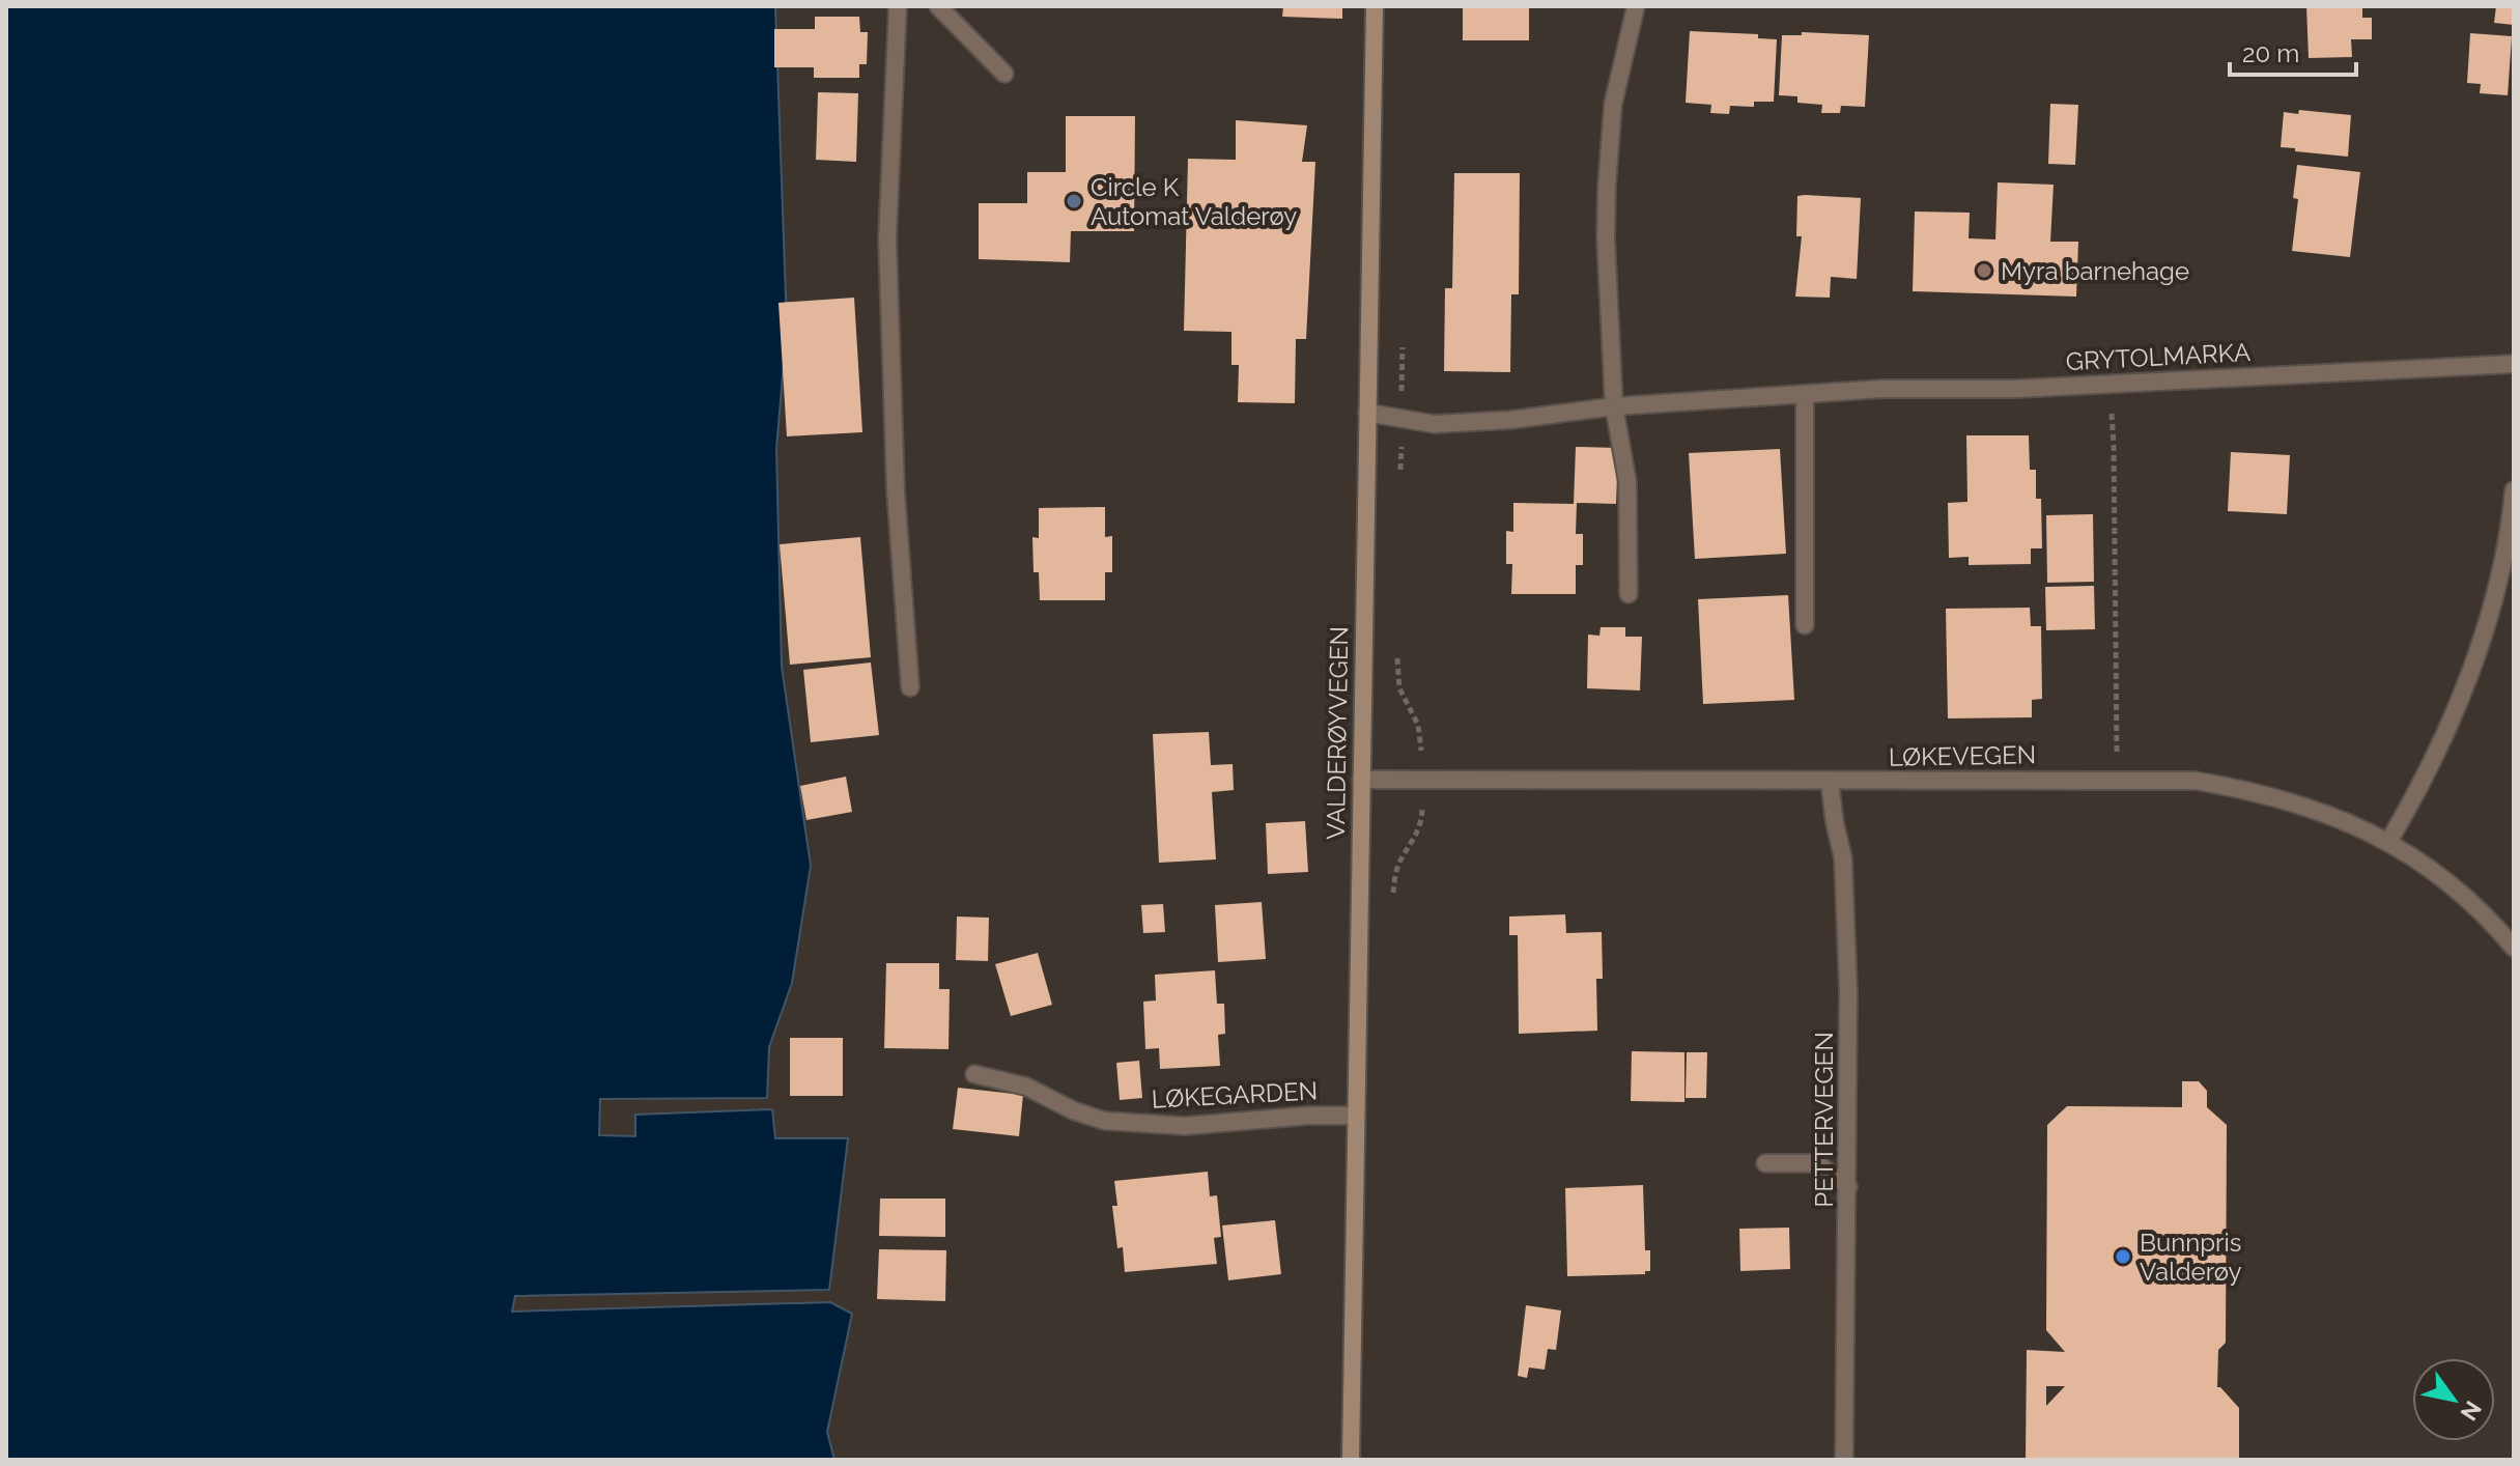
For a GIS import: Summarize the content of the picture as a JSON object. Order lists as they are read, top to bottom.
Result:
{
  "streets": {
    "main road": ["VALDERØYVEGEN"],
    "street": [
      "GRYTOLMARKA",
      "LØKEVEGEN",
      "LØKEGARDEN",
      "PETTERVEGEN"
    ]
  },
  "crossings": [
    ["GRYTOLMARKA", "VALDERØYVEGEN"],
    ["VALDERØYVEGEN", "LØKEVEGEN"],
    ["VALDERØYVEGEN", "LØKEGARDEN"],
    ["LØKEVEGEN", "PETTERVEGEN"]
  ],
  "places": ["Circle K Automat Valderøy", "Myra barnehage", "Bunnpris Valderøy"],
  "scale_bar": "20 m",
  "north": "bottom right"
}
